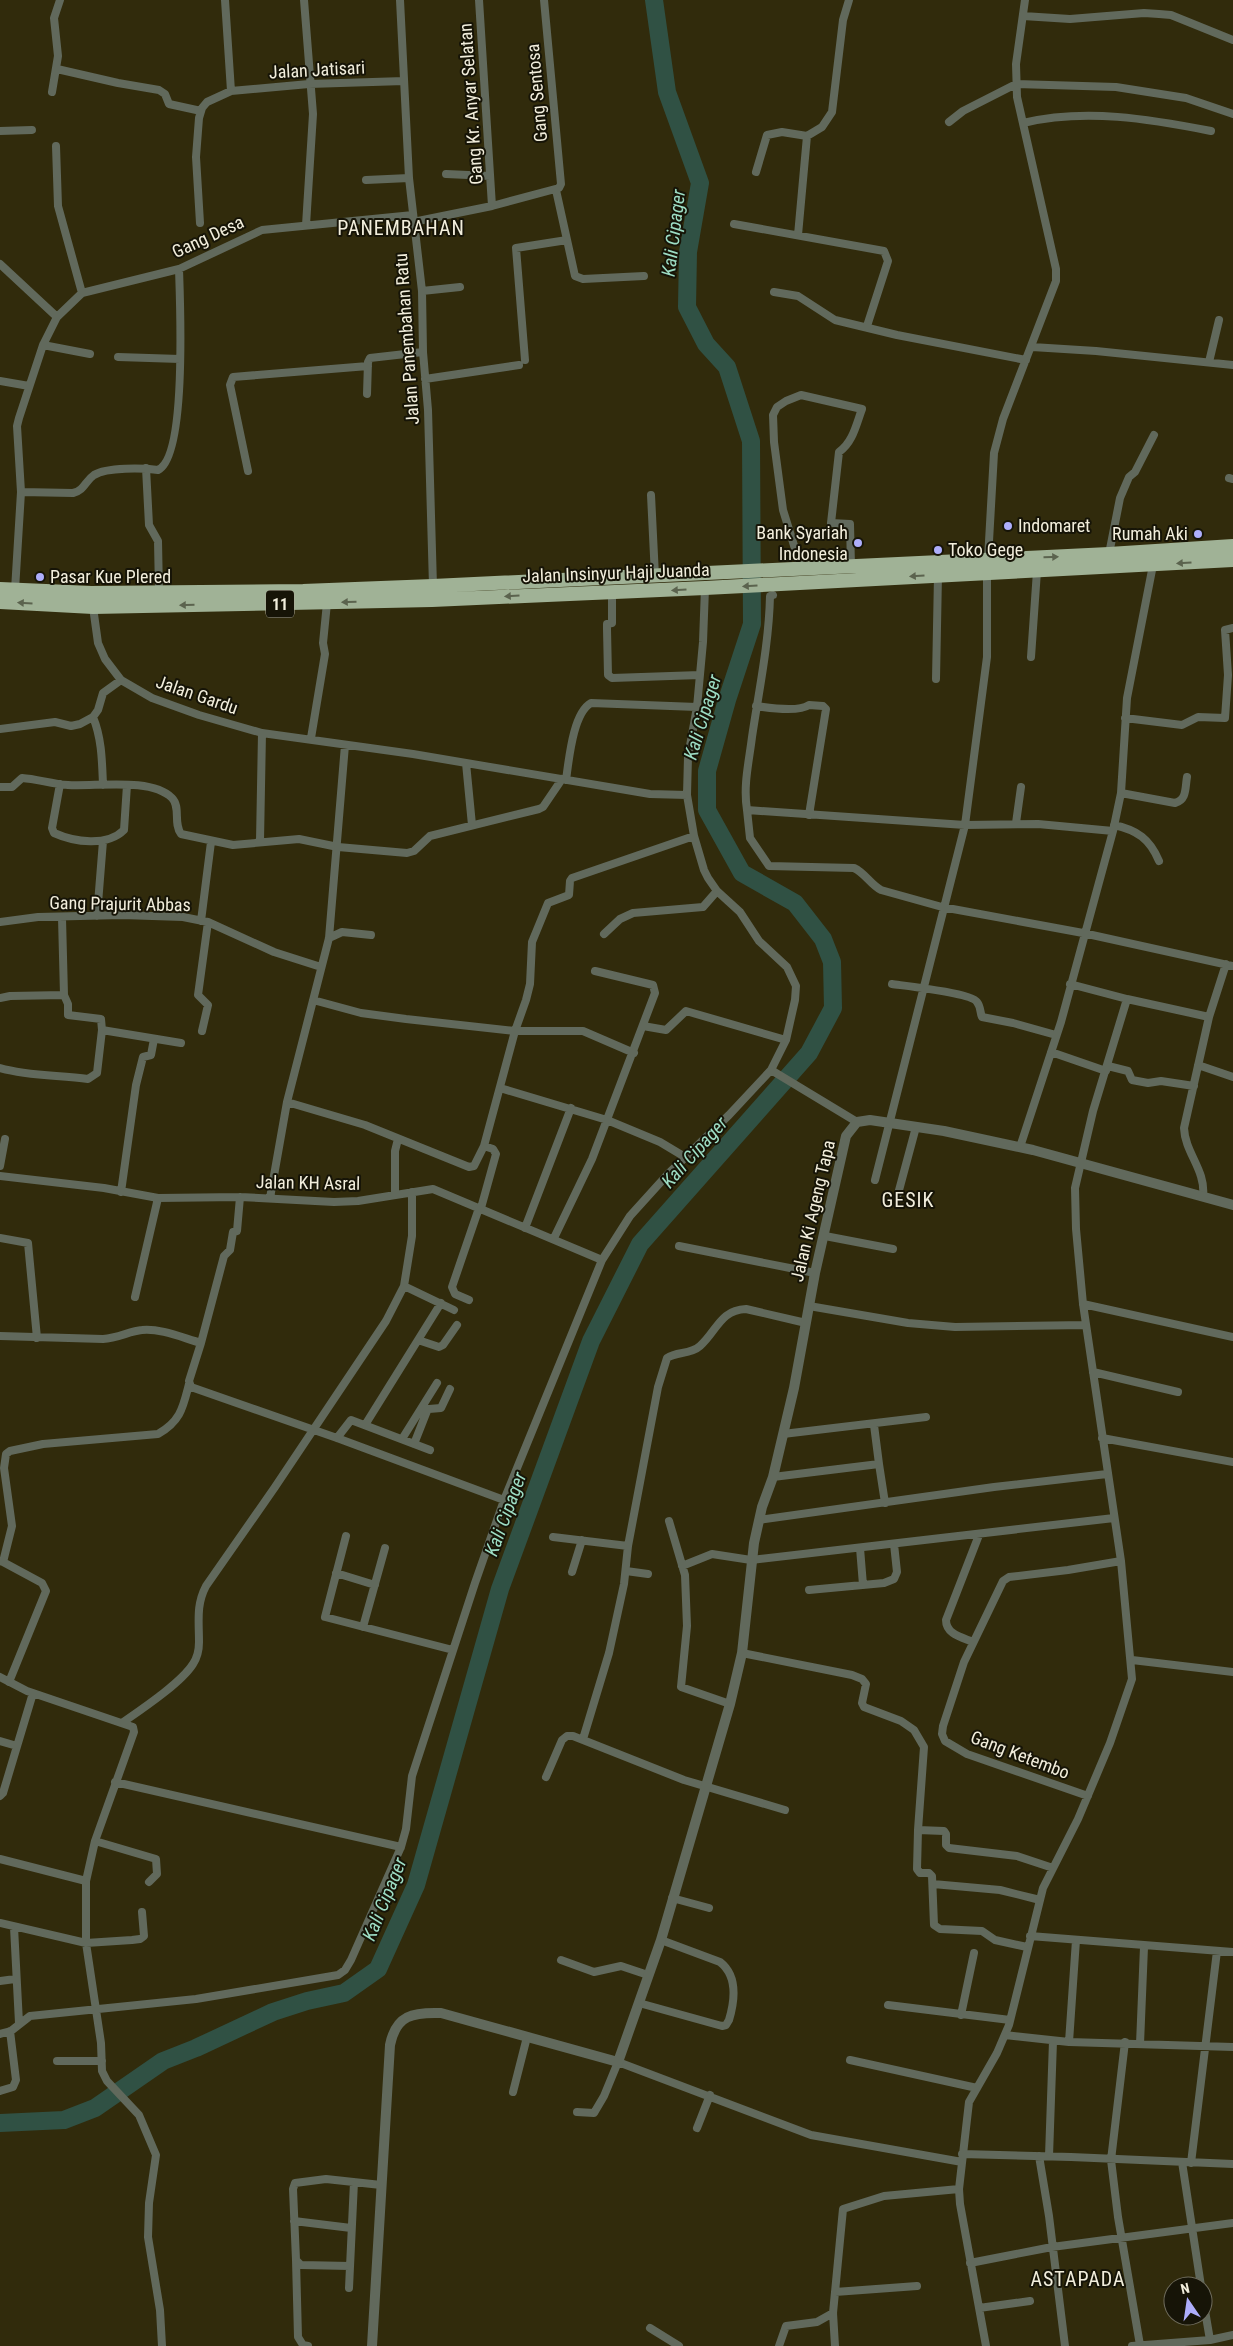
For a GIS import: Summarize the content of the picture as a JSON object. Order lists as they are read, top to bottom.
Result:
{
  "streets": {
    "highway": ["Jalan Insinyur Haji Juanda", "11"],
    "street": [
      "Jalan Jatisari",
      "Gang Sentosa",
      "Gang Kr. Anyar Selatan",
      "Gang Desa",
      "Jalan Panembahan Ratu",
      "Jalan Gardu",
      "Gang Prajurit Abbas",
      "Jalan KH Asral",
      "Jalan Ki Ageng Tapa",
      "Gang Ketembo"
    ]
  },
  "crossings": [
    ["Jalan Jatisari", "Jalan Panembahan Ratu"],
    ["Gang Sentosa", "Gang Desa"],
    ["Gang Kr. Anyar Selatan", "Gang Desa"],
    ["Gang Desa", "Jalan Panembahan Ratu"],
    ["Gang Desa", "Jalan Insinyur Haji Juanda"],
    ["Jalan Panembahan Ratu", "Jalan Insinyur Haji Juanda"],
    ["Jalan Insinyur Haji Juanda", "Jalan Gardu"]
  ],
  "districts": ["PANEMBAHAN", "GESIK", "ASTAPADA"],
  "water": ["Kali Cipager"],
  "places": [
    "Indomaret",
    "Rumah Aki",
    "Bank Syariah Indonesia",
    "Toko Gege",
    "Pasar Kue Plered"
  ],
  "north": "top"
}
